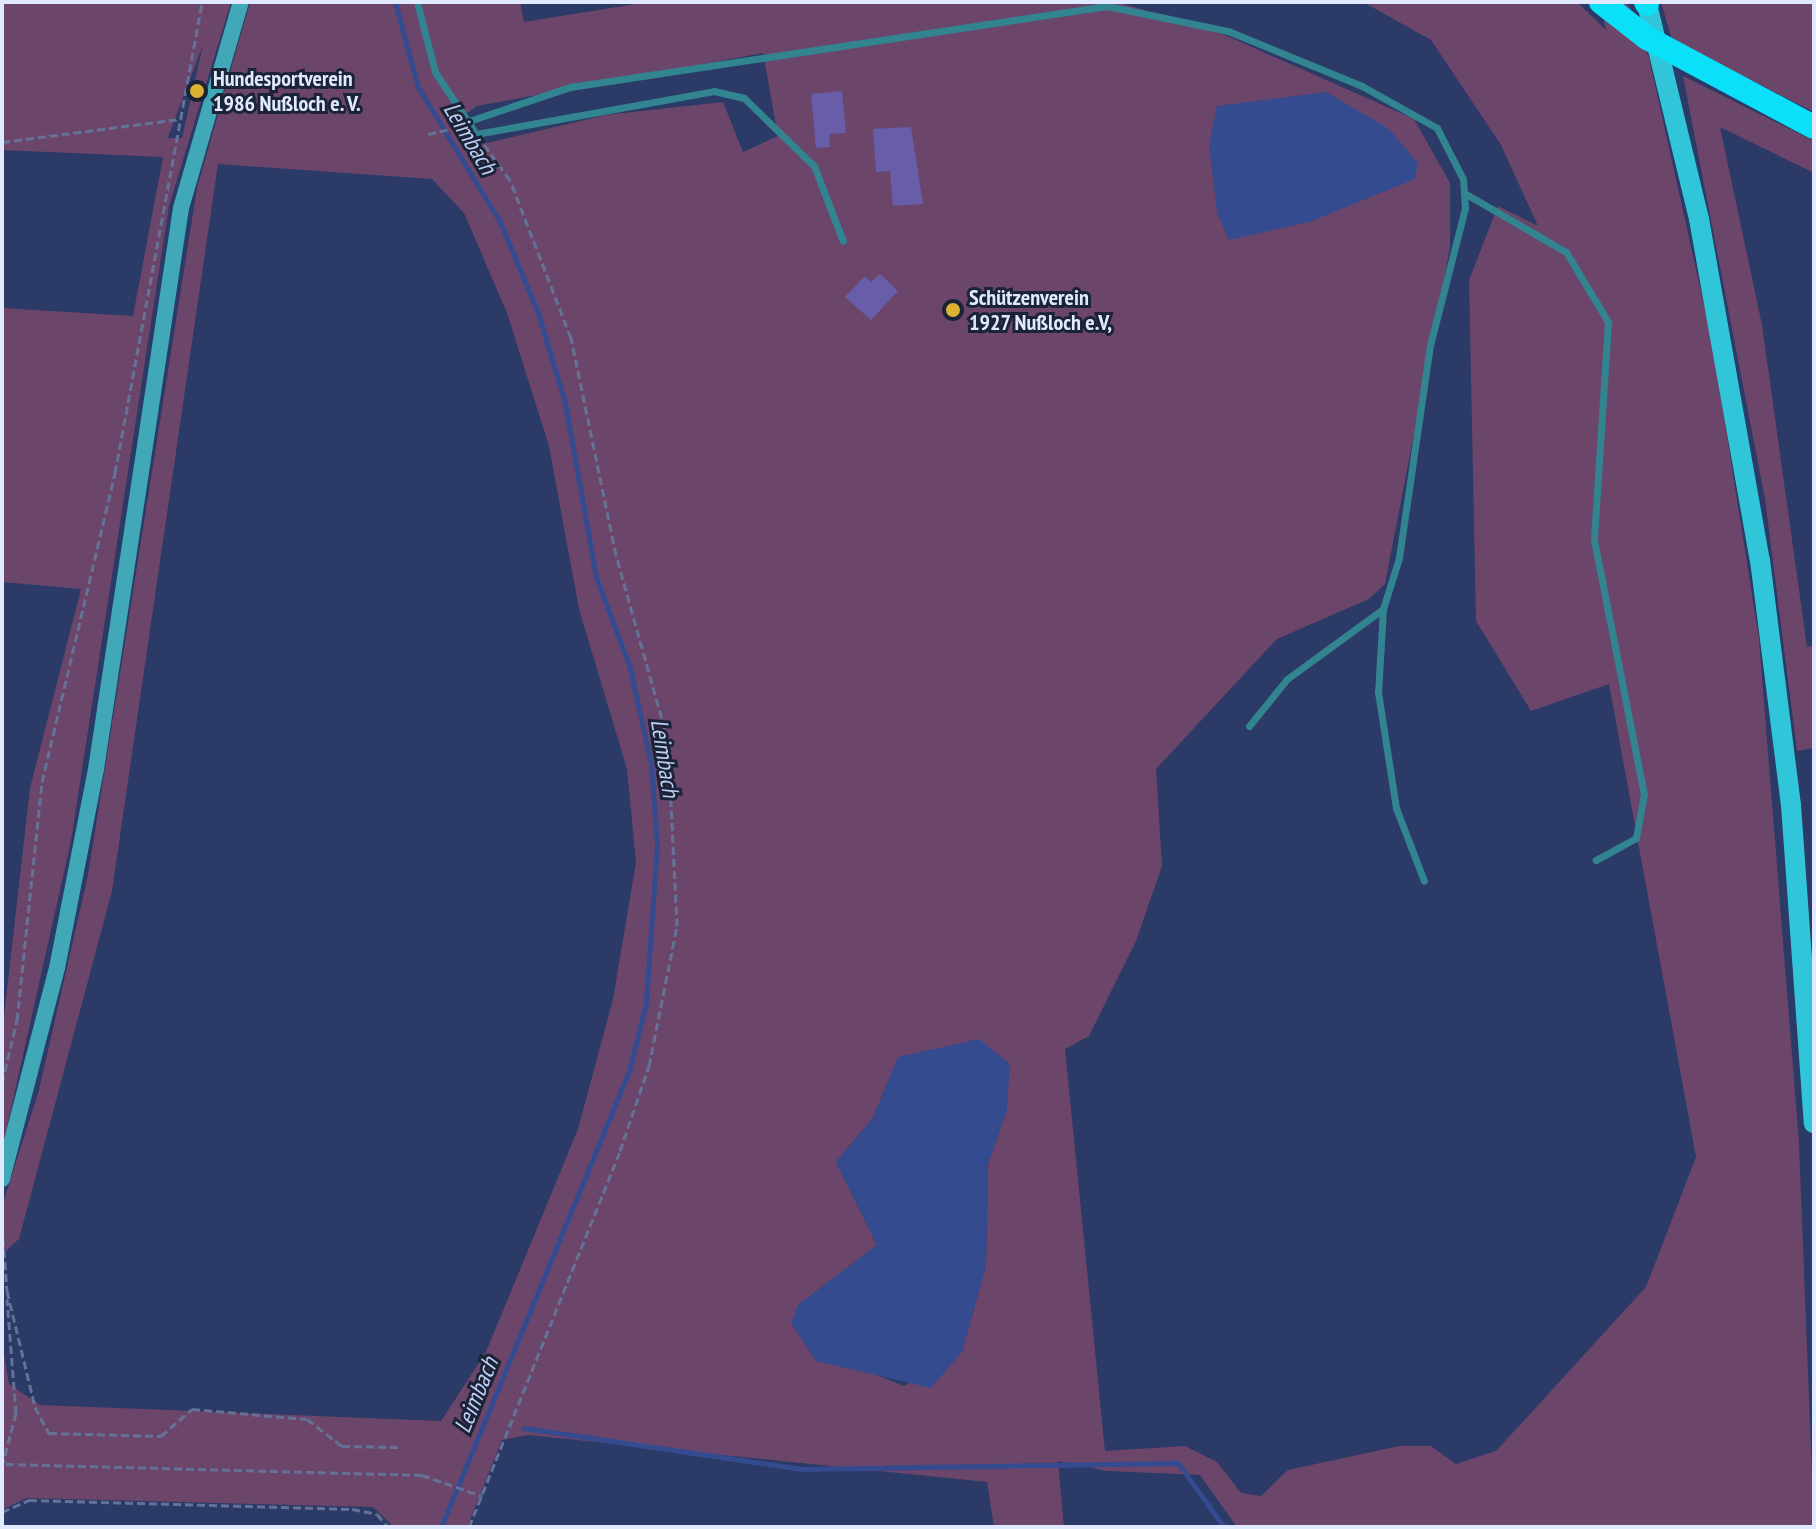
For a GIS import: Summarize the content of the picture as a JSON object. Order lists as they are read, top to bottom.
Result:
{
  "water": ["Leimbach"],
  "places": ["Hundesportverein 1986 Nußloch e. V.", "Schützenverein 1927 Nußloch e.V,"]
}
